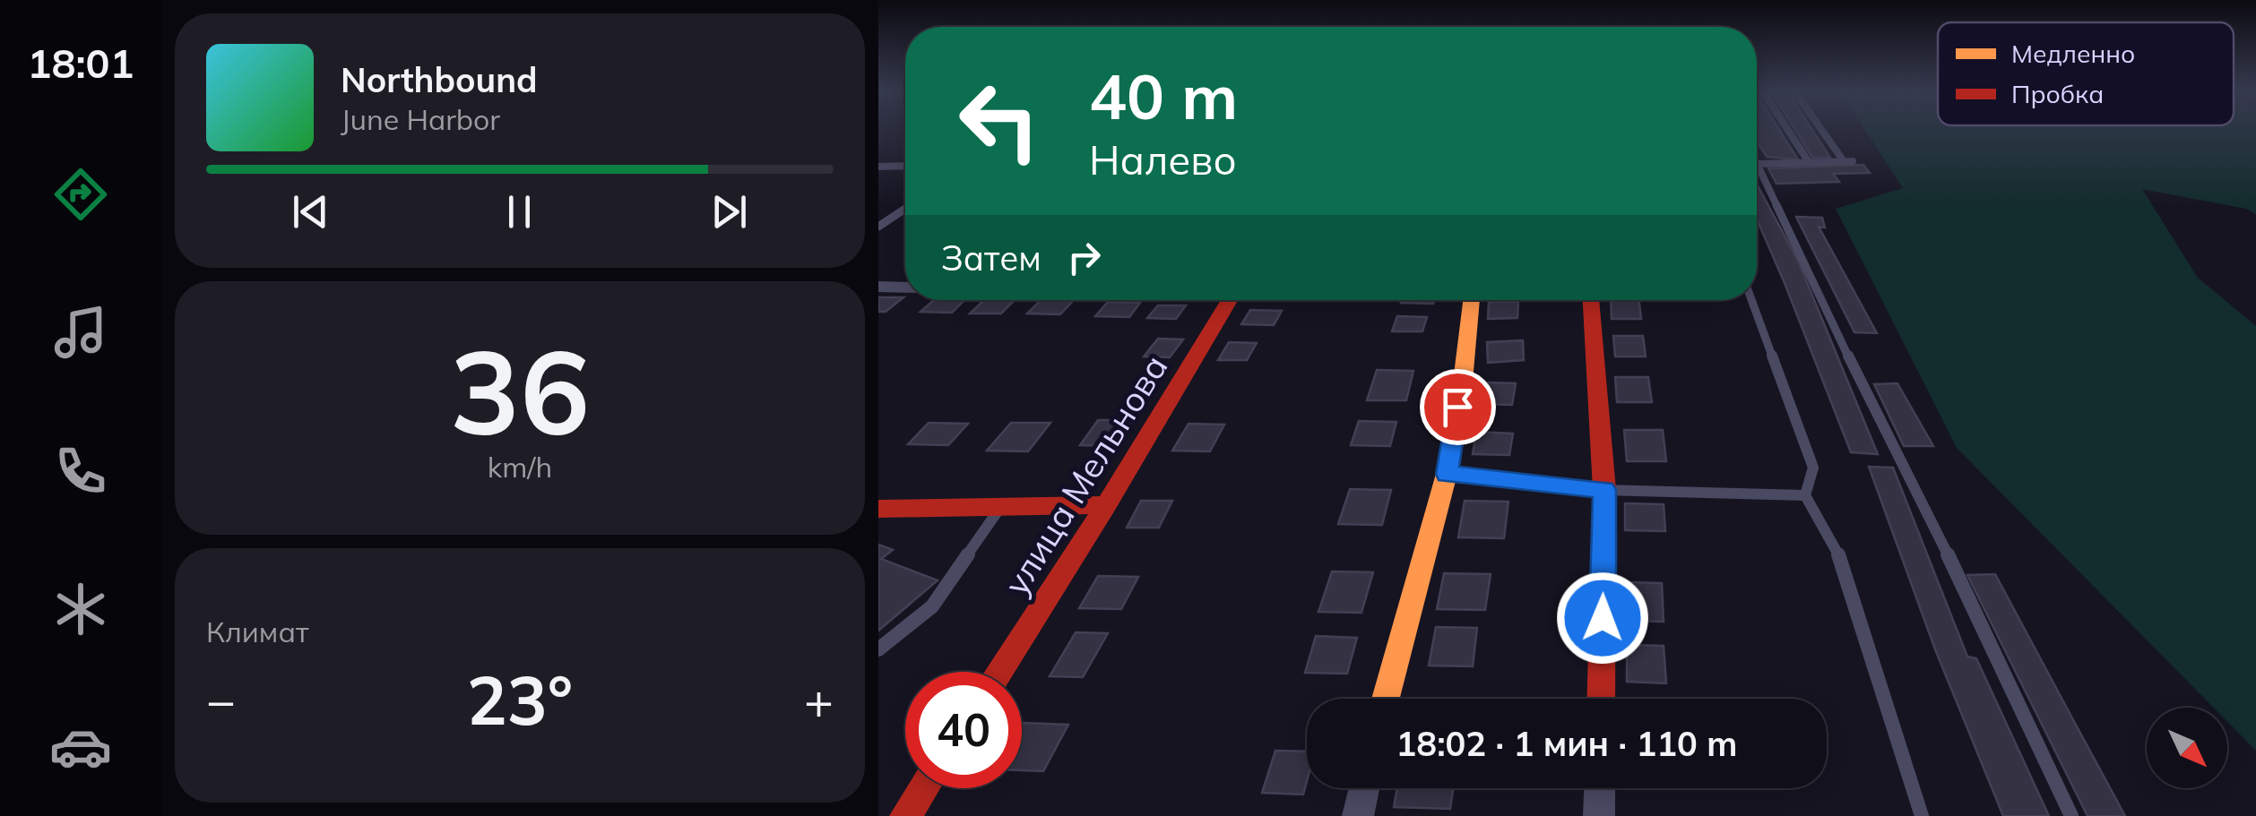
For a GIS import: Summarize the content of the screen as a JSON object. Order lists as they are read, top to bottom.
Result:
{
  "streets": {
    "street": ["улица Мельнова"]
  },
  "legend": ["Медленно", "Пробка"],
  "north": "bottom right",
  "page": {
    "tabs": "18:01",
    "turn": ["40 m", "Налево"],
    "song": ["Northbound", "June Harbor"],
    "then": "Затем",
    "tile": [
      ["36", "km/h"],
      "Климат"
    ],
    "heat": ["−", "23°", "+"],
    "limit": "40",
    "trip": "18:02 · 1 мин · 110 m"
  }
}
